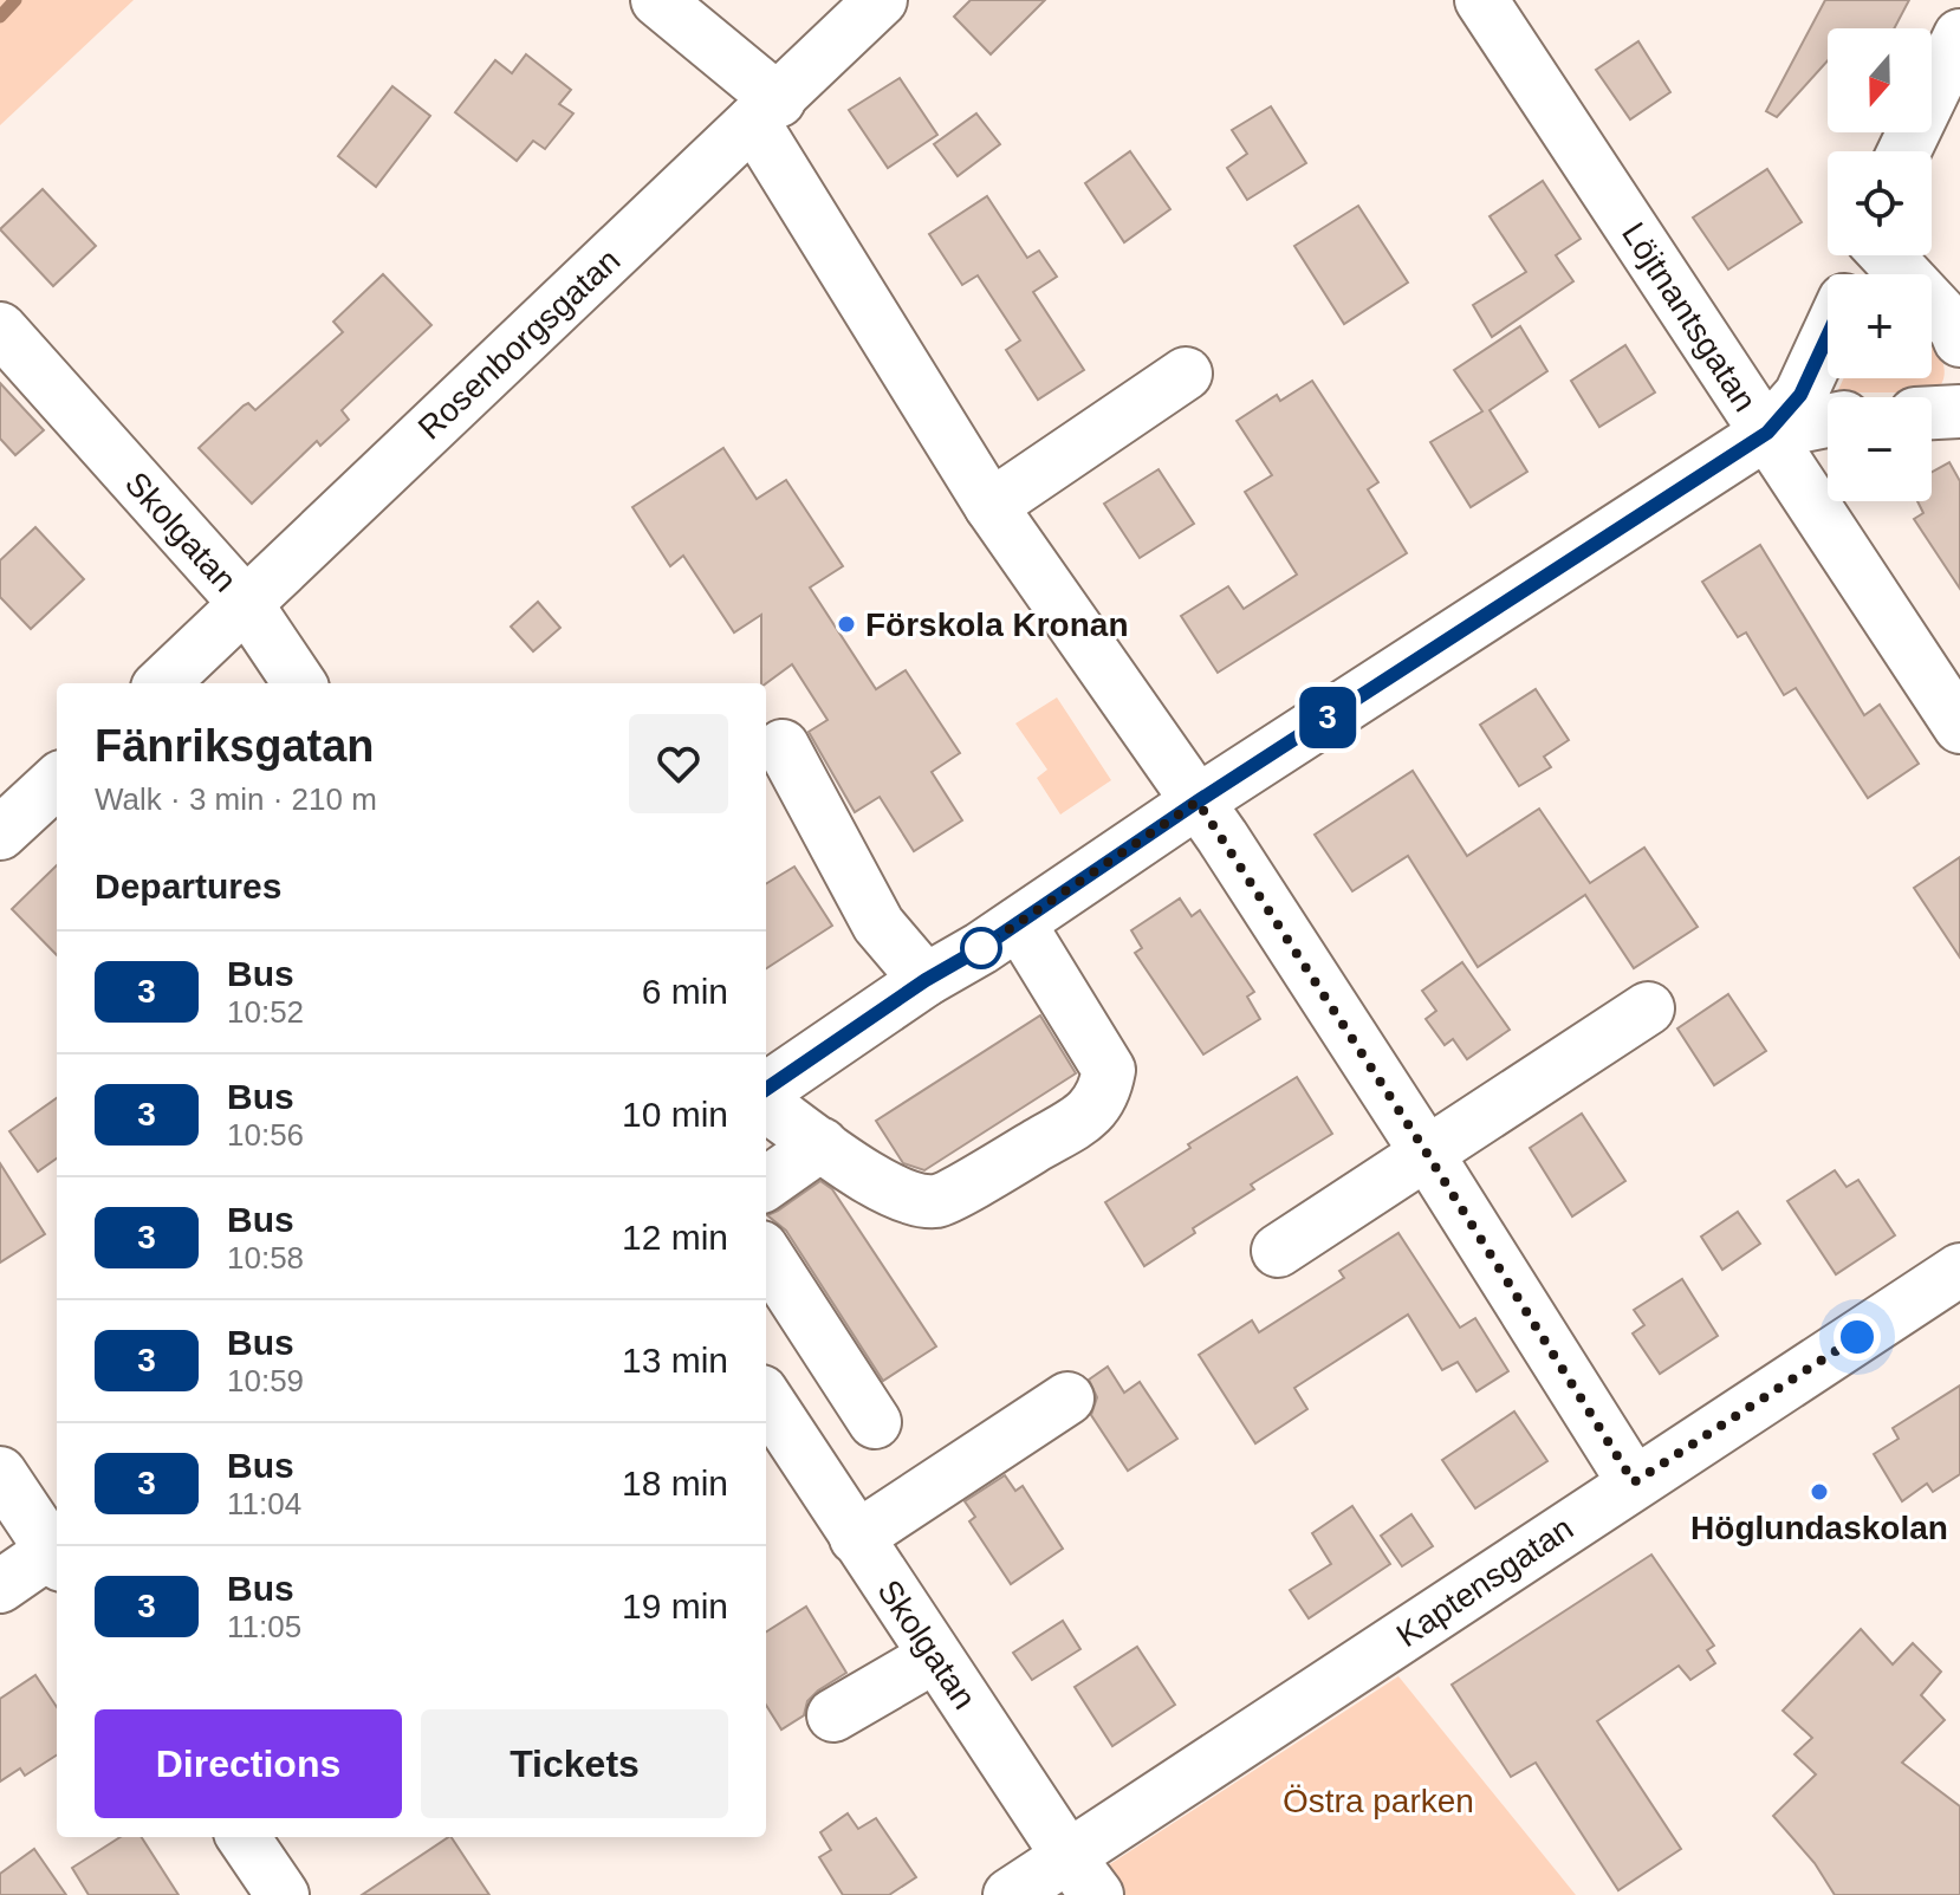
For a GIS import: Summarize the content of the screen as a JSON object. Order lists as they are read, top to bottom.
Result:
{
  "streets": {
    "street": [
      "Löjtnantsgatan",
      "Rosenborgsgatan",
      "Skolgatan",
      "Kaptensgatan"
    ]
  },
  "crossings": [
    ["Rosenborgsgatan", "Skolgatan"],
    ["Skolgatan", "Kaptensgatan"]
  ],
  "parks": ["Östra parken"],
  "places": ["Förskola Kronan", "Höglundaskolan"],
  "lines": ["bus line 3"],
  "north": "bottom",
  "page": {
    "on_map": "3",
    "map_buttons": ["+", "−"],
    "heading": [
      ["Fänriksgatan", "Walk · 3 min · 210 m"],
      "Departures"
    ],
    "list": [
      {
        "mark": "3",
        "name": "Bus",
        "note": "10:52",
        "value": "6 min"
      },
      {
        "mark": "3",
        "name": "Bus",
        "note": "10:56",
        "value": "10 min"
      },
      {
        "mark": "3",
        "name": "Bus",
        "note": "10:58",
        "value": "12 min"
      },
      {
        "mark": "3",
        "name": "Bus",
        "note": "10:59",
        "value": "13 min"
      },
      {
        "mark": "3",
        "name": "Bus",
        "note": "11:04",
        "value": "18 min"
      },
      {
        "mark": "3",
        "name": "Bus",
        "note": "11:05",
        "value": "19 min"
      }
    ],
    "buttons": ["Directions", "Tickets"]
  }
}
